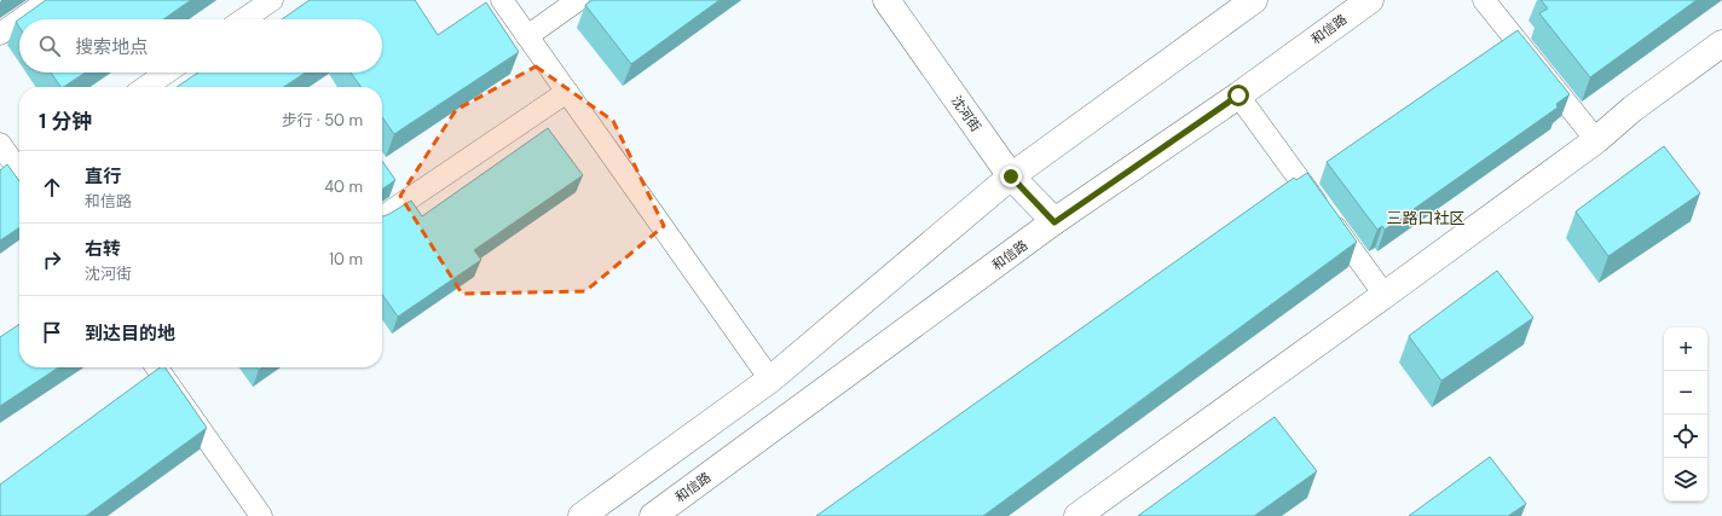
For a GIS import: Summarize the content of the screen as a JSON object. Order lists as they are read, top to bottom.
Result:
{
  "streets": {
    "street": ["和信路", "沈河街"]
  },
  "crossings": [
    ["和信路", "沈河街"]
  ],
  "districts": ["三路口社区"],
  "page": {
    "search": "搜索地点",
    "heading": ["1 分钟", "步行 · 50 m"],
    "list": [
      ["直行", "和信路", "40 m"],
      ["右转", "沈河街", "10 m"],
      "到达目的地"
    ],
    "map_buttons": ["+", "−"]
  }
}
